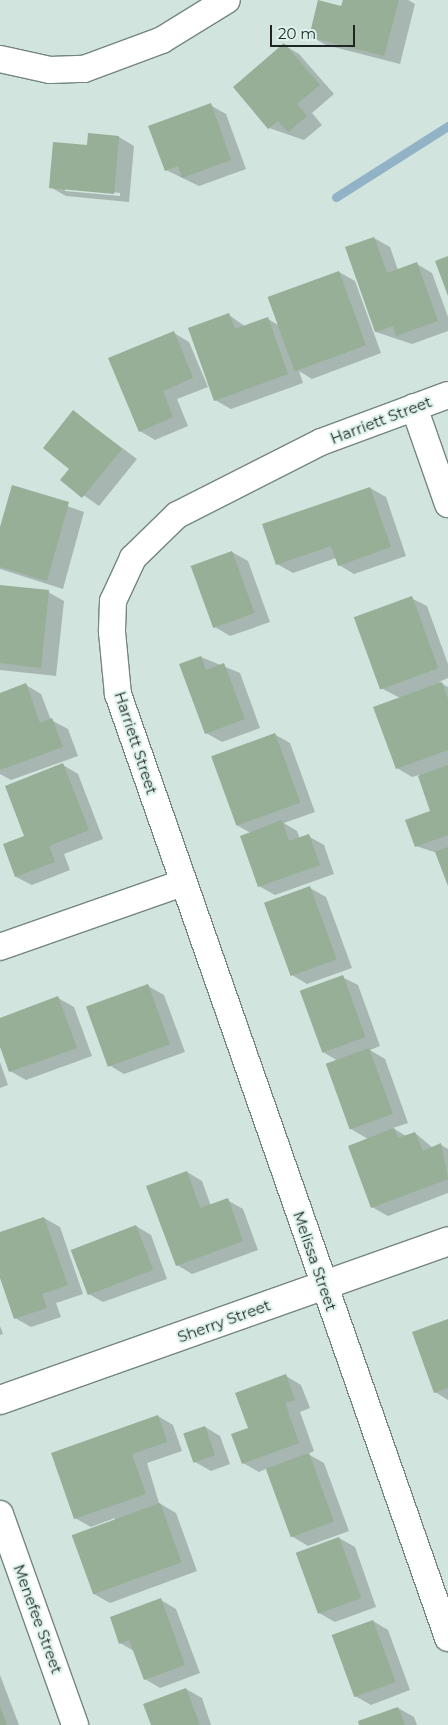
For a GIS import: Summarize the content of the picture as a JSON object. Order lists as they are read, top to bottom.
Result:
{
  "streets": {
    "street": [
      "Harriett Street",
      "Melissa Street",
      "Sherry Street",
      "Menefee Street"
    ]
  },
  "crossings": [
    ["Harriett Street", "Melissa Street"],
    ["Melissa Street", "Sherry Street"]
  ],
  "scale_bar": "20 m"
}
